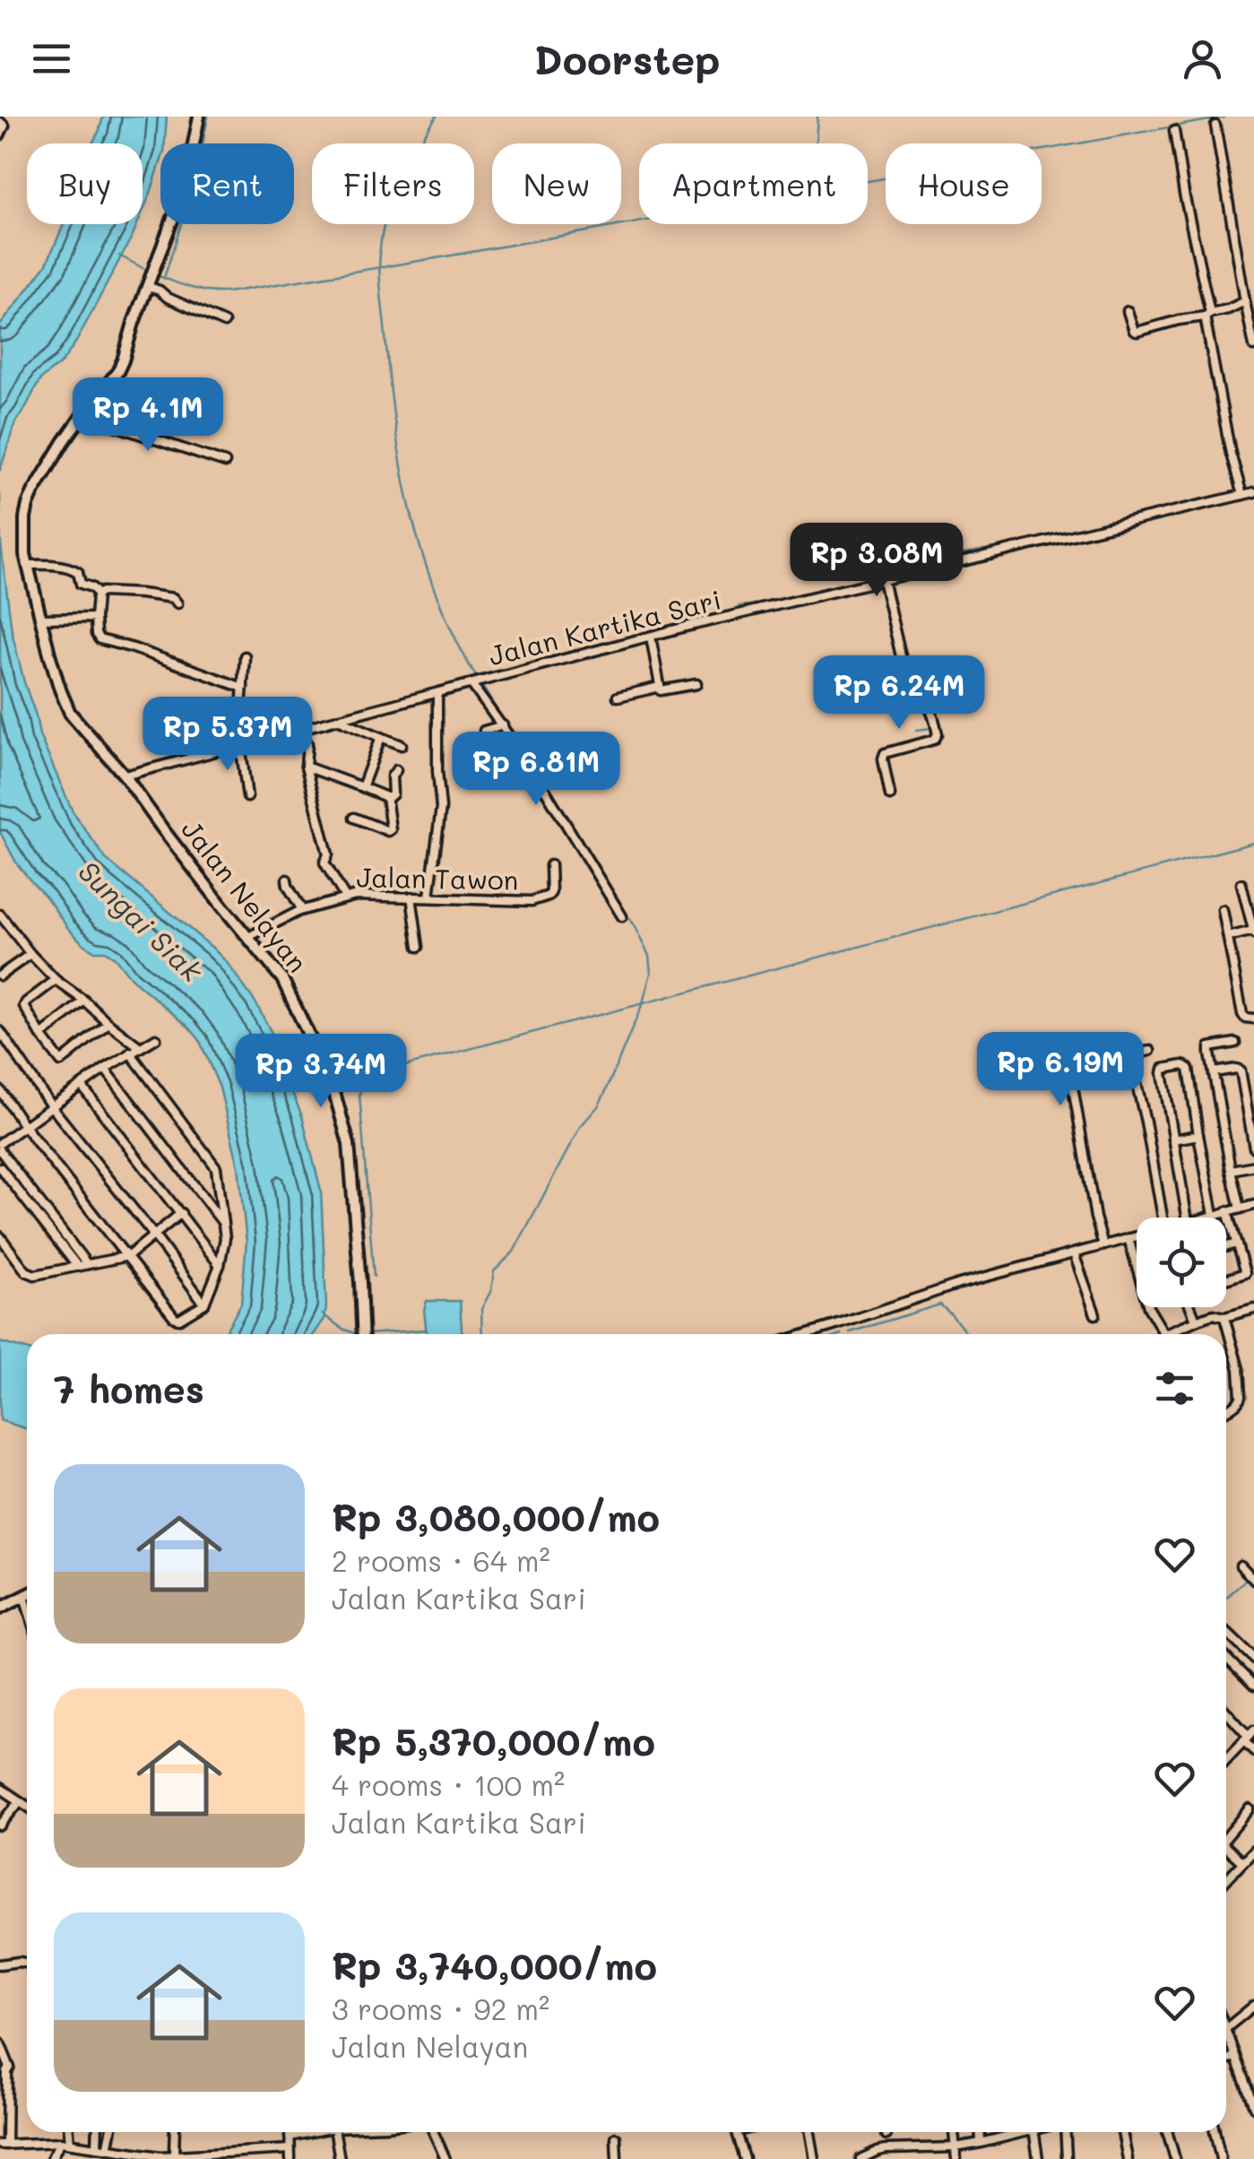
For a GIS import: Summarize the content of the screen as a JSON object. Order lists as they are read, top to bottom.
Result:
{
  "streets": {
    "main road": ["Jalan Nelayan"],
    "street": ["Jalan Kartika Sari", "Jalan Tawon"]
  },
  "crossings": [
    ["Jalan Kartika Sari", "Jalan Nelayan"],
    ["Jalan Tawon", "Jalan Nelayan"]
  ],
  "water": ["Sungai Siak"],
  "page": {
    "header": "Doorstep",
    "chip": [
      "Buy",
      "Rent",
      "Filters",
      "New",
      "Apartment",
      "House"
    ],
    "price": [
      "Rp 4.1M",
      "Rp 3.08M",
      "Rp 6.24M",
      "Rp 5.37M",
      "Rp 6.81M",
      "Rp 6.19M",
      "Rp 3.74M"
    ],
    "heading": "7 homes",
    "list": [
      {
        "name": "Rp 3,080,000/mo",
        "note": "2 rooms · 64 m² · Jalan Kartika Sari"
      },
      {
        "name": "Rp 5,370,000/mo",
        "note": "4 rooms · 100 m² · Jalan Kartika Sari"
      },
      {
        "name": "Rp 3,740,000/mo",
        "note": "3 rooms · 92 m² · Jalan Nelayan"
      }
    ]
  }
}
